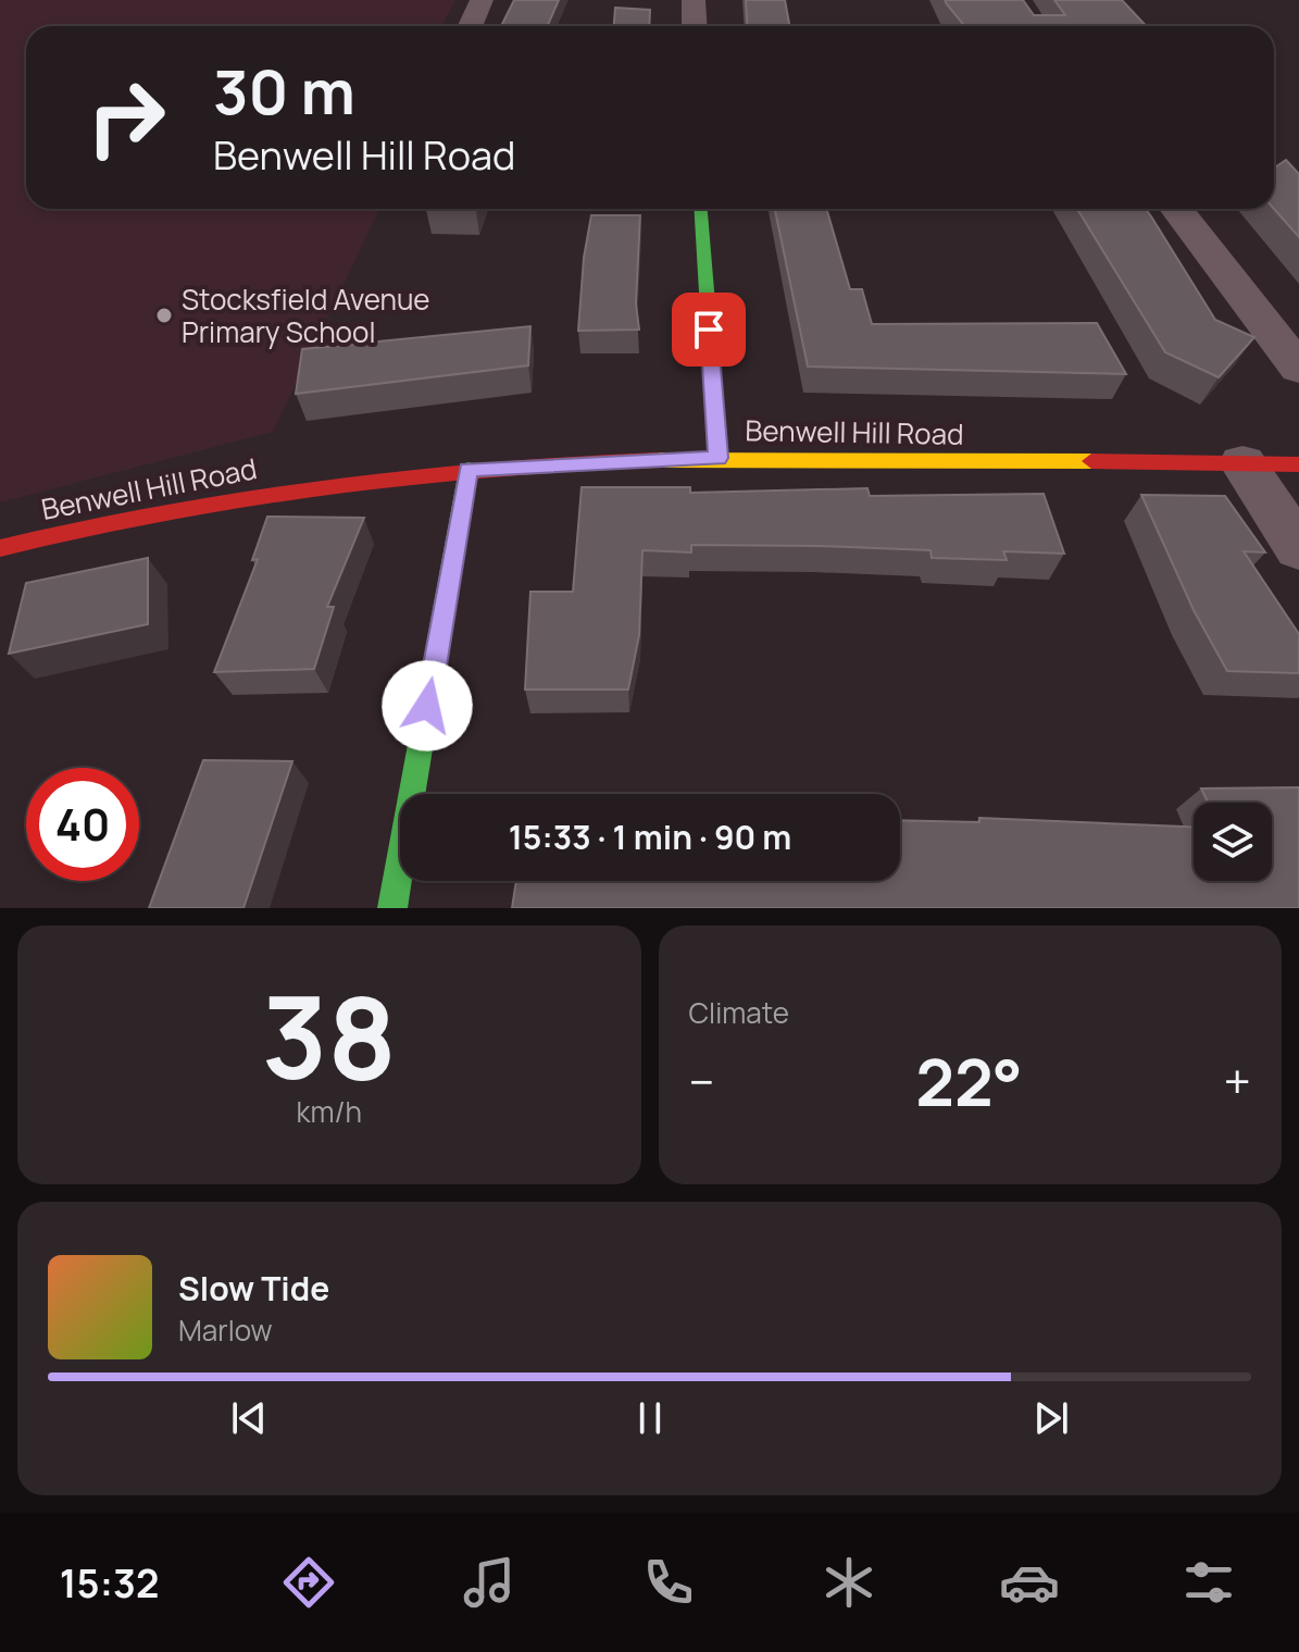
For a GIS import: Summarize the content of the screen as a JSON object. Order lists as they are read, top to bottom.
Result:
{
  "streets": {
    "street": ["Benwell Hill Road"]
  },
  "places": ["Stocksfield Avenue Primary School"],
  "page": {
    "turn": ["30 m", "Benwell Hill Road"],
    "limit": "40",
    "trip": "15:33 · 1 min · 90 m",
    "tile": [
      ["38", "km/h"],
      "Climate"
    ],
    "heat": ["−", "22°", "+"],
    "song": ["Slow Tide", "Marlow"],
    "tabs": "15:32"
  }
}
